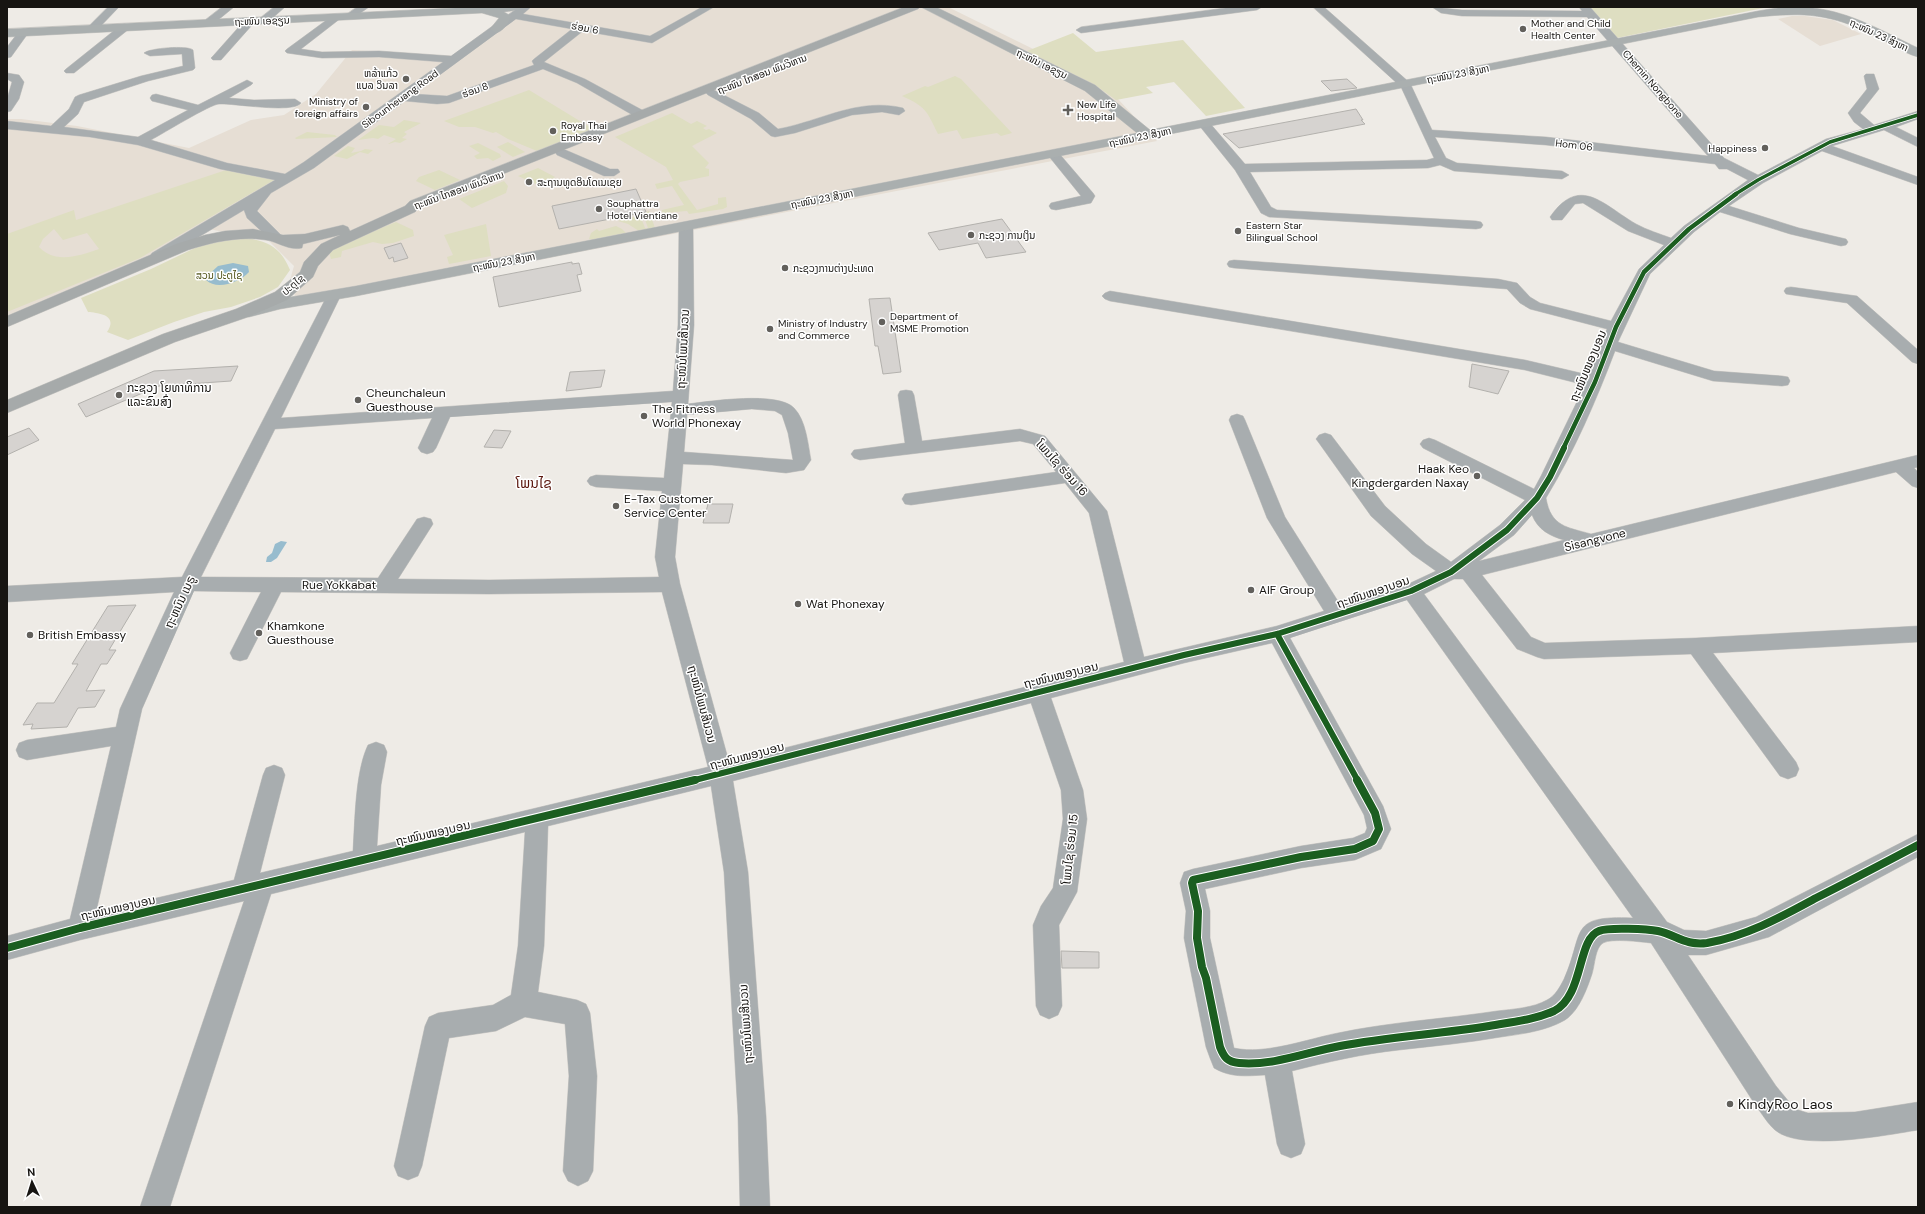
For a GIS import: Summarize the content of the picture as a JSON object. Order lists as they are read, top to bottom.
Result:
{
  "streets": {
    "highway": ["ຖະໜົນ ໄກສອນ ພົມວິຫານ", "ປະຕູໄຊ"],
    "main road": ["ຖະໜົນ ເອຊຽນ", "ຖະໜົນ 23 ສິງຫາ"],
    "street": [
      "ຮ່ອມ 6",
      "Chemin Nongbone",
      "ຮ່ອມ 8",
      "Sibounheuang Road",
      "Hom 06",
      "ຖະໜົນໂພນສີນວນ",
      "ຖະໜົນໜອງບອນ",
      "ໂພນໄຊ ຮ່ອມ 16",
      "Sisangvone",
      "Rue Yokkabat",
      "ຖະຫນົນ ເນຣູ",
      "ໂພນໄຊ ຮ່ອມ 15"
    ]
  },
  "crossings": [
    ["ຖະໜົນ ເອຊຽນ", "ຮ່ອມ 6"],
    ["ຖະໜົນ ເອຊຽນ", "ຖະໜົນ 23 ສິງຫາ"],
    ["ຖະໜົນ ເອຊຽນ", "ຖະໜົນ ໄກສອນ ພົມວິຫານ"],
    ["ຖະໜົນ ເອຊຽນ", "Sibounheuang Road"],
    ["ຮ່ອມ 6", "Sibounheuang Road"],
    ["ຖະໜົນ 23 ສິງຫາ", "Chemin Nongbone"],
    ["ຖະໜົນ 23 ສິງຫາ", "ປະຕູໄຊ"],
    ["ຖະໜົນ 23 ສິງຫາ", "ຖະໜົນໂພນສີນວນ"],
    ["ຖະໜົນ 23 ສິງຫາ", "ຖະຫນົນ ເນຣູ"],
    ["Chemin Nongbone", "Hom 06"],
    ["Chemin Nongbone", "ຖະໜົນໜອງບອນ"],
    ["ຮ່ອມ 8", "Sibounheuang Road"],
    ["Sibounheuang Road", "ປະຕູໄຊ"],
    ["ຖະໜົນໂພນສີນວນ", "ຖະໜົນໜອງບອນ"],
    ["ຖະໜົນໂພນສີນວນ", "Rue Yokkabat"],
    ["ຖະໜົນໜອງບອນ", "ໂພນໄຊ ຮ່ອມ 16"],
    ["ຖະໜົນໜອງບອນ", "Sisangvone"],
    ["ຖະໜົນໜອງບອນ", "ຖະຫນົນ ເນຣູ"],
    ["ຖະໜົນໜອງບອນ", "ໂພນໄຊ ຮ່ອມ 15"],
    ["Rue Yokkabat", "ຖະຫນົນ ເນຣູ"]
  ],
  "districts": ["ໂພນໄຊ"],
  "parks": ["ສວນ ປະຕູໄຊ"],
  "places": {
    "other": [
      "Mother and Child Health Center",
      "ຫລ້າແກ້ວ ແບລ ວິນລາ",
      "Ministry of foreign affairs",
      "Royal Thai Embassy",
      "Happiness",
      "ສະຖານທູດອິນໂດເນເຊຍ",
      "Souphattra Hotel Vientiane",
      "Eastern Star Bilingual School",
      "ກະຊວງ ການເງິນ",
      "ກະຊວງການຕ່າງປະເທດ",
      "Department of MSME Promotion",
      "Ministry of Industry and Commerce",
      "ກະຊວງ ໂຍທາທິການ ແລະຂົນສົ່ງ",
      "Cheunchaleun Guesthouse",
      "The Fitness World Phonexay",
      "Haak Keo Kingdergarden Naxay",
      "E-Tax Customer Service Center",
      "AIF Group",
      "Wat Phonexay",
      "Khamkone Guesthouse",
      "British Embassy",
      "KindyRoo Laos"
    ],
    "health": ["New Life Hospital"]
  },
  "north": "top"
}
